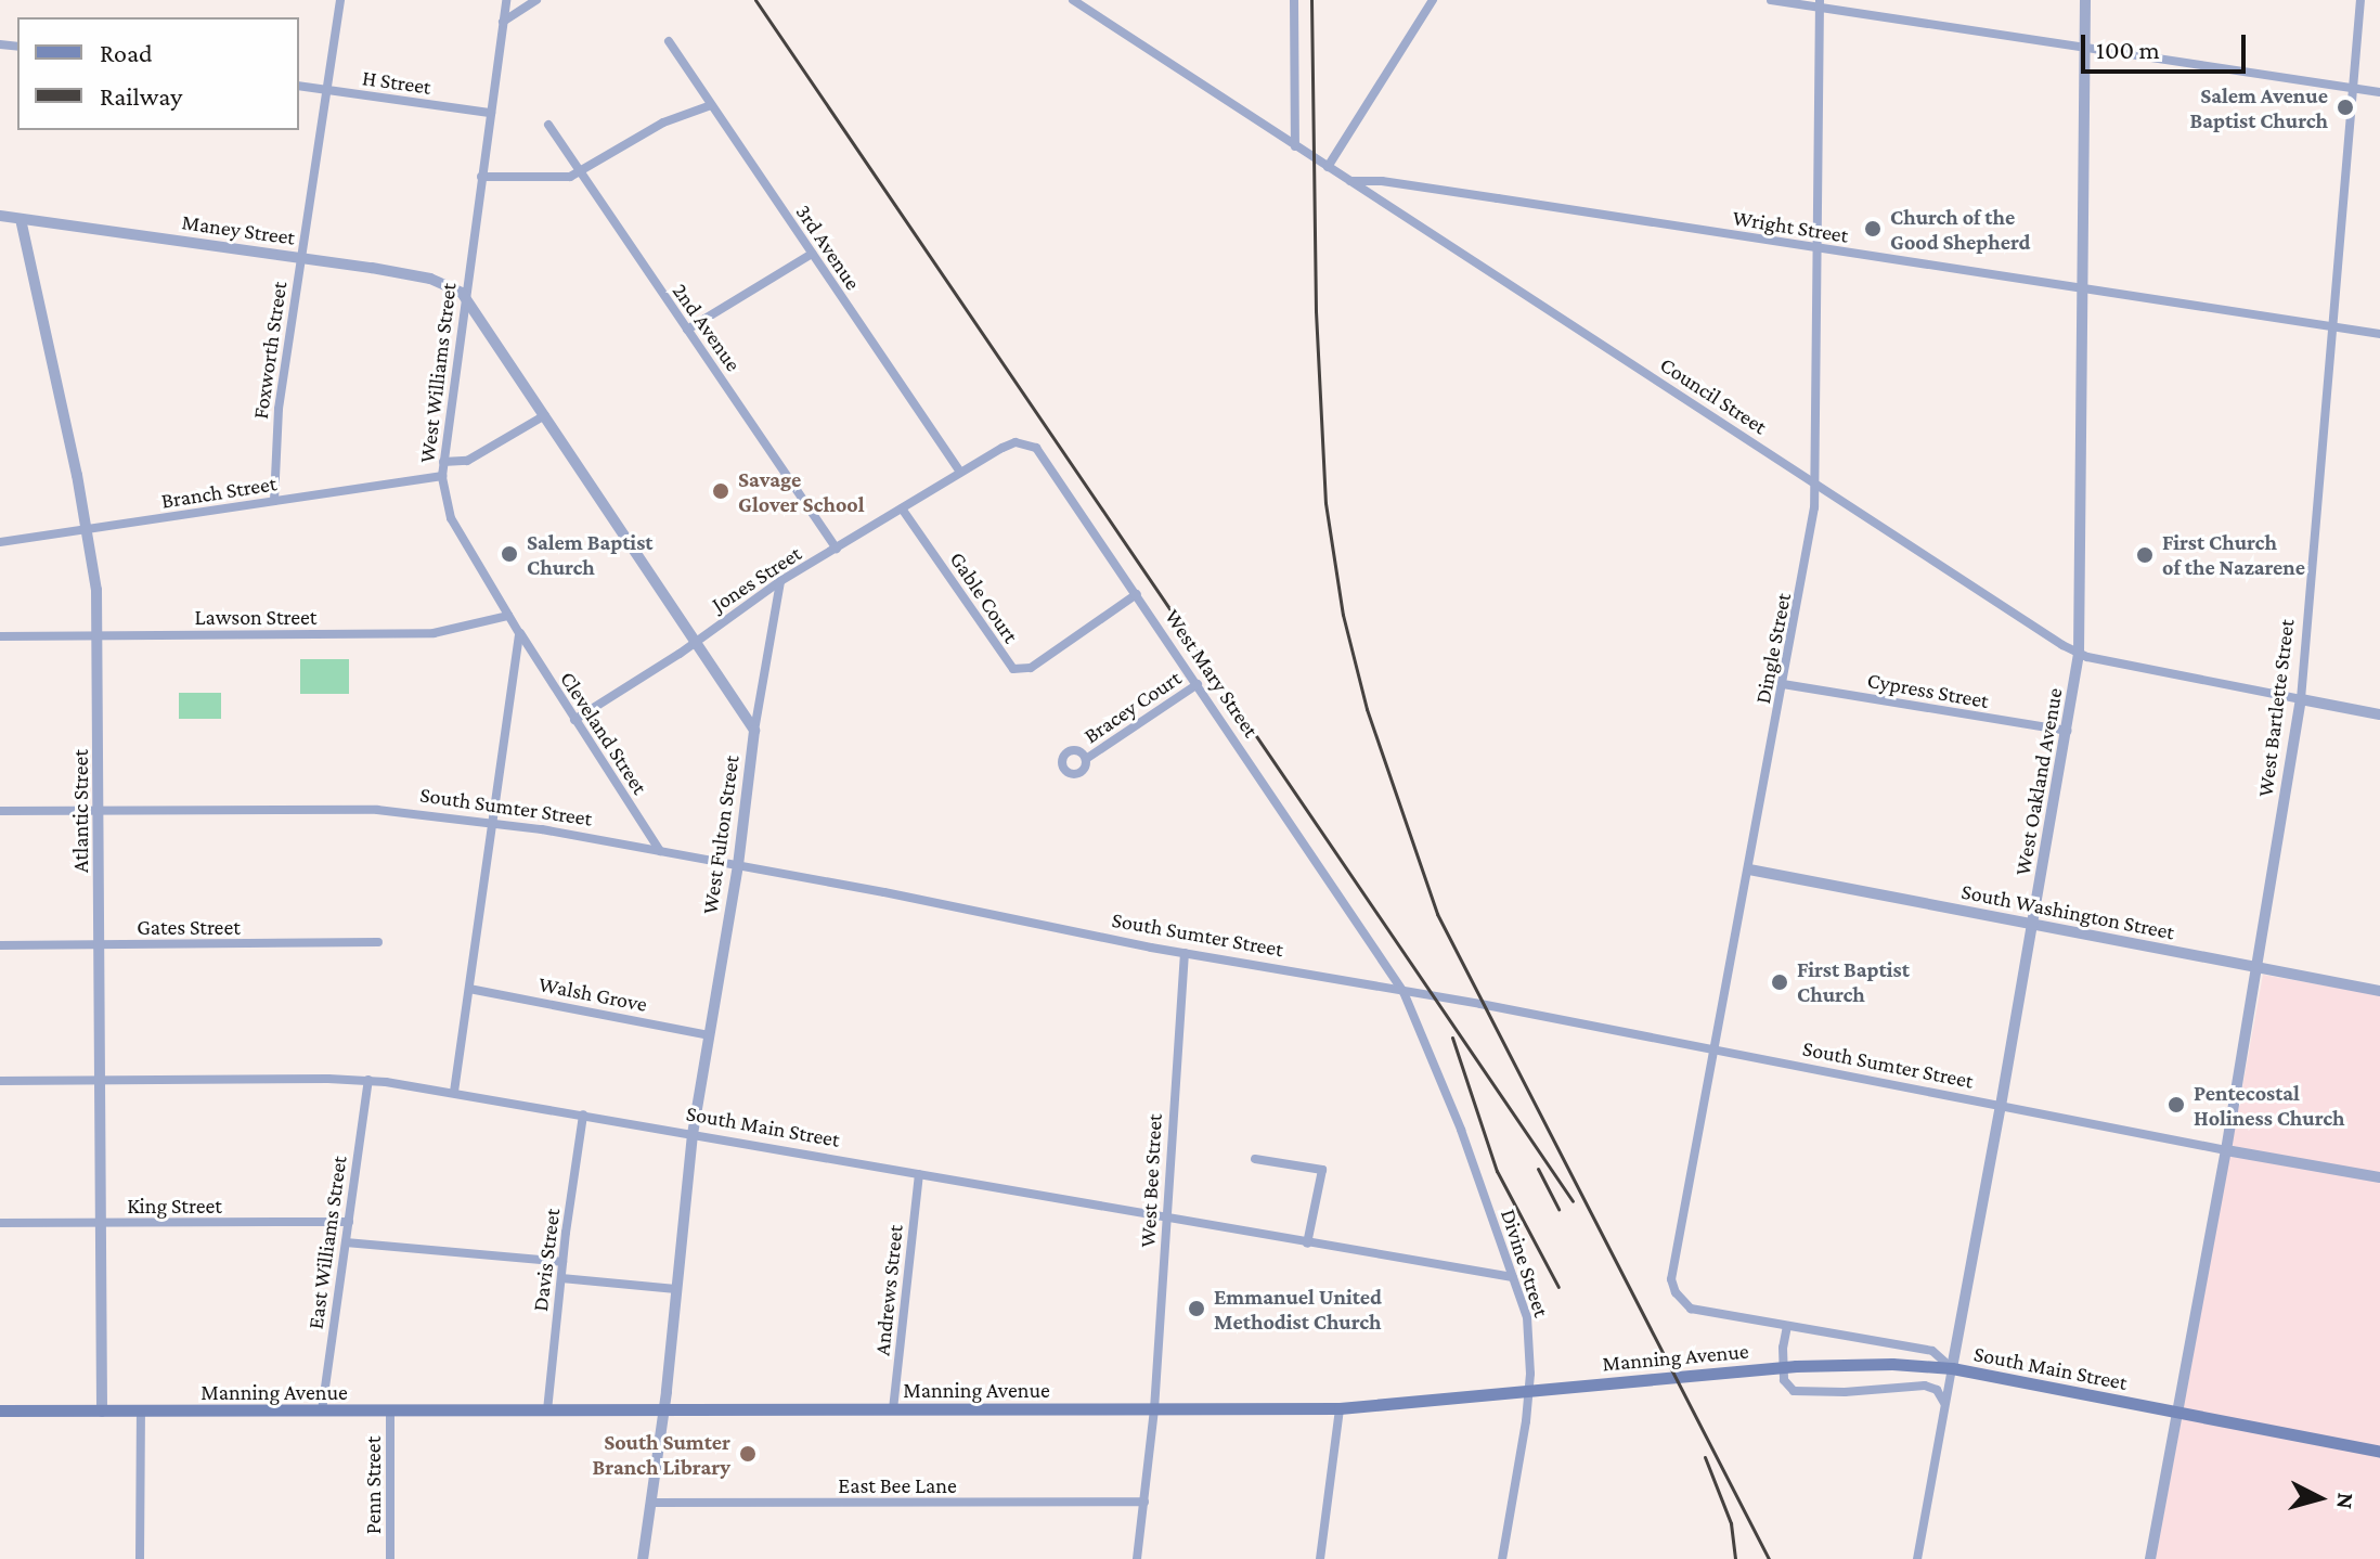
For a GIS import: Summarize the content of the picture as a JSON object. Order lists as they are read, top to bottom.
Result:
{
  "streets": {
    "main road": ["South Main Street", "Manning Avenue"],
    "street": [
      "H Street",
      "Wright Street",
      "Maney Street",
      "3rd Avenue",
      "2nd Avenue",
      "Foxworth Street",
      "West Williams Street",
      "Council Street",
      "Branch Street",
      "Jones Street",
      "Gable Court",
      "Lawson Street",
      "Dingle Street",
      "West Mary Street",
      "Cypress Street",
      "Bracey Court",
      "West Bartlette Street",
      "Cleveland Street",
      "West Oakland Avenue",
      "South Sumter Street",
      "Atlantic Street",
      "West Fulton Street",
      "South Washington Street",
      "Gates Street",
      "Walsh Grove",
      "West Bee Street",
      "King Street",
      "East Williams Street",
      "Davis Street",
      "Divine Street",
      "Andrews Street",
      "Penn Street",
      "East Bee Lane"
    ]
  },
  "crossings": [
    ["H Street", "Foxworth Street"],
    ["H Street", "West Williams Street"],
    ["Wright Street", "Council Street"],
    ["Wright Street", "Dingle Street"],
    ["Wright Street", "West Bartlette Street"],
    ["Wright Street", "West Oakland Avenue"],
    ["Maney Street", "Foxworth Street"],
    ["Maney Street", "West Williams Street"],
    ["Maney Street", "Atlantic Street"],
    ["Maney Street", "West Fulton Street"],
    ["3rd Avenue", "Jones Street"],
    ["3rd Avenue", "West Mary Street"],
    ["2nd Avenue", "Jones Street"],
    ["Foxworth Street", "Branch Street"],
    ["West Williams Street", "Branch Street"],
    ["West Williams Street", "Lawson Street"],
    ["West Williams Street", "Cleveland Street"],
    ["West Williams Street", "West Fulton Street"],
    ["Council Street", "Dingle Street"],
    ["Council Street", "West Bartlette Street"],
    ["Council Street", "West Oakland Avenue"],
    ["Branch Street", "Atlantic Street"],
    ["Jones Street", "Gable Court"],
    ["Jones Street", "West Mary Street"],
    ["Jones Street", "Cleveland Street"],
    ["Jones Street", "West Fulton Street"],
    ["Gable Court", "West Mary Street"],
    ["Lawson Street", "Atlantic Street"],
    ["Dingle Street", "Cypress Street"],
    ["Dingle Street", "South Sumter Street"],
    ["Dingle Street", "South Washington Street"],
    ["Dingle Street", "South Main Street"],
    ["West Mary Street", "Bracey Court"],
    ["West Mary Street", "South Sumter Street"],
    ["West Mary Street", "Divine Street"],
    ["Cypress Street", "West Oakland Avenue"],
    ["West Bartlette Street", "South Sumter Street"],
    ["West Bartlette Street", "South Washington Street"],
    ["West Bartlette Street", "South Main Street"],
    ["Cleveland Street", "South Sumter Street"],
    ["West Oakland Avenue", "South Sumter Street"],
    ["West Oakland Avenue", "South Washington Street"],
    ["West Oakland Avenue", "South Main Street"],
    ["West Oakland Avenue", "Manning Avenue"],
    ["South Sumter Street", "Atlantic Street"],
    ["South Sumter Street", "West Fulton Street"],
    ["South Sumter Street", "West Bee Street"],
    ["South Sumter Street", "Divine Street"],
    ["Atlantic Street", "Gates Street"],
    ["Atlantic Street", "South Main Street"],
    ["Atlantic Street", "King Street"],
    ["Atlantic Street", "Manning Avenue"],
    ["West Fulton Street", "Walsh Grove"],
    ["West Fulton Street", "South Main Street"],
    ["West Fulton Street", "Manning Avenue"],
    ["West Fulton Street", "East Bee Lane"],
    ["South Main Street", "West Bee Street"],
    ["South Main Street", "East Williams Street"],
    ["South Main Street", "Davis Street"],
    ["South Main Street", "Divine Street"],
    ["South Main Street", "Andrews Street"],
    ["South Main Street", "Manning Avenue"],
    ["West Bee Street", "Manning Avenue"],
    ["West Bee Street", "East Bee Lane"],
    ["King Street", "East Williams Street"],
    ["East Williams Street", "Manning Avenue"],
    ["Davis Street", "Manning Avenue"],
    ["Andrews Street", "Manning Avenue"],
    ["Manning Avenue", "Penn Street"]
  ],
  "places": [
    "Salem Avenue Baptist Church",
    "Church of the Good Shepherd",
    "Savage Glover School",
    "Salem Baptist Church",
    "First Church of the Nazarene",
    "First Baptist Church",
    "Pentecostal Holiness Church",
    "Emmanuel United Methodist Church",
    "South Sumter Branch Library"
  ],
  "legend": ["Road", "Railway"],
  "scale_bar": "100 m",
  "north": "right"
}
